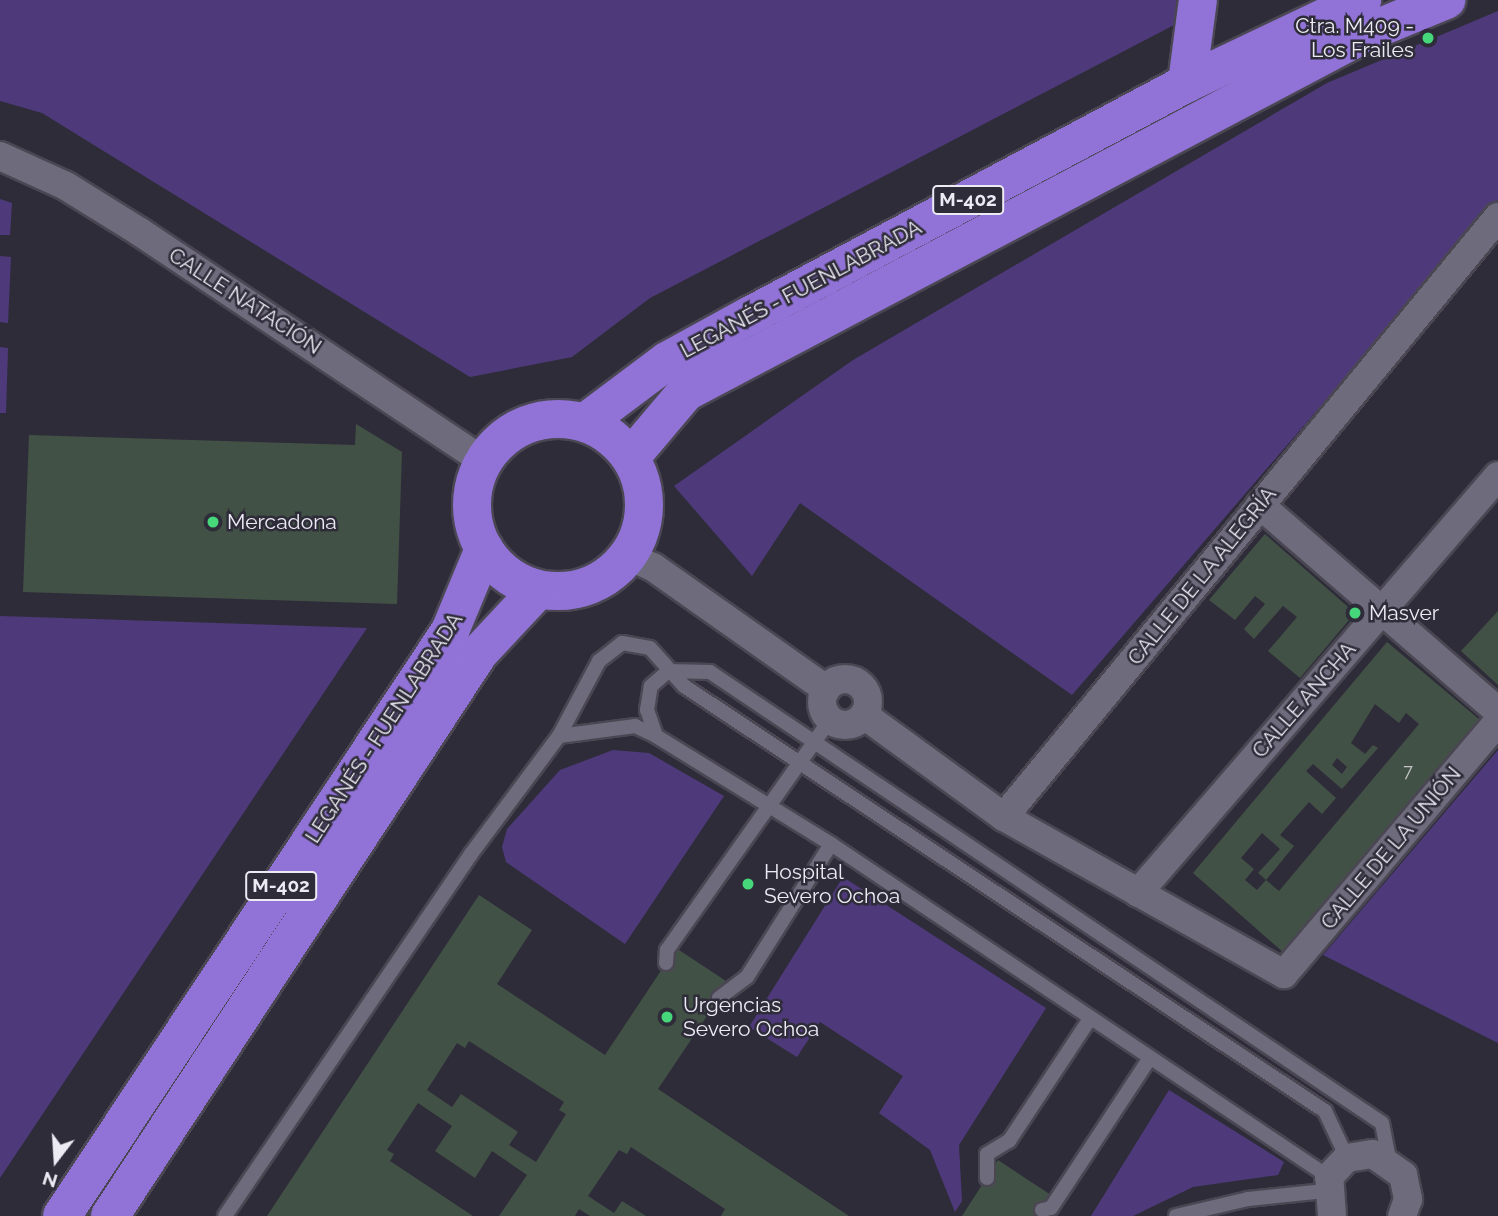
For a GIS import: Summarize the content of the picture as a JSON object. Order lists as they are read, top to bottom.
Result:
{
  "streets": {
    "highway": ["M-402", "LEGANÉS - FUENLABRADA"],
    "street": [
      "CALLE NATACIÓN",
      "CALLE DE LA ALEGRÍA",
      "CALLE ANCHA",
      "CALLE DE LA UNIÓN"
    ]
  },
  "crossings": [
    ["M-402", "LEGANÉS - FUENLABRADA"],
    ["LEGANÉS - FUENLABRADA", "CALLE NATACIÓN"],
    ["CALLE ANCHA", "CALLE DE LA UNIÓN"]
  ],
  "places": [
    "Ctra. M409 - Los Frailes",
    "Mercadona",
    "Masver",
    "Hospital Severo Ochoa",
    "Urgencias Severo Ochoa"
  ],
  "house_numbers": ["7"],
  "north": "bottom"
}
